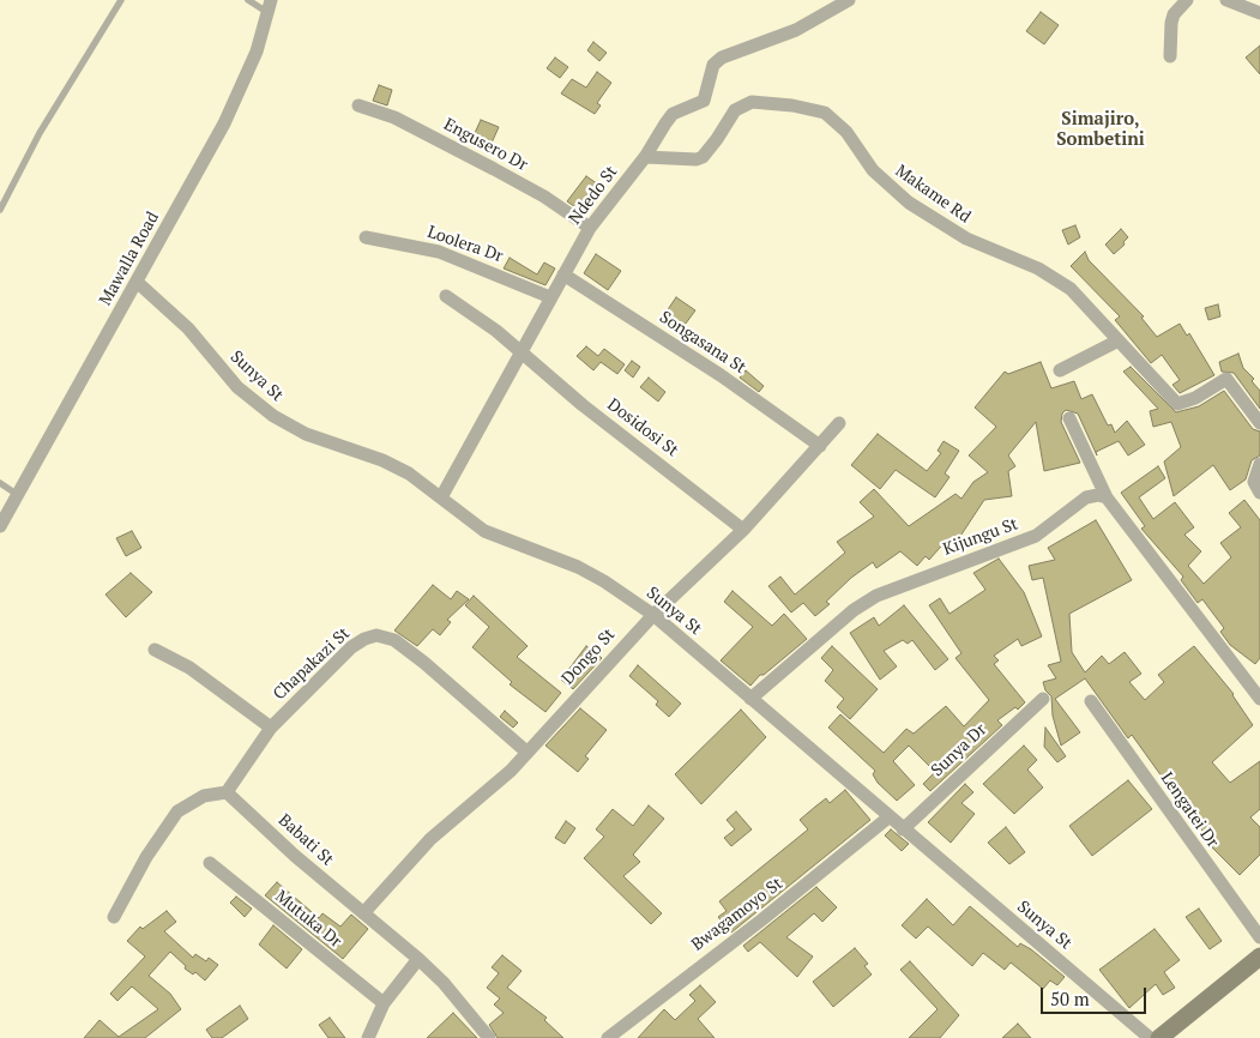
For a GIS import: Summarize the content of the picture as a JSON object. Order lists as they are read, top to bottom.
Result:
{
  "streets": {
    "street": [
      "Engusero Dr",
      "Makame Rd",
      "Ndedo St",
      "Loolera Dr",
      "Mawalla Road",
      "Songasana St",
      "Sunya St",
      "Dosidosi St",
      "Kijungu St",
      "Dongo St",
      "Chapakazi St",
      "Sunya Dr",
      "Lengatei Dr",
      "Babati St",
      "Bwagamoyo St",
      "Mutuka Dr"
    ]
  },
  "crossings": [
    ["Engusero Dr", "Ndedo St"],
    ["Makame Rd", "Ndedo St"],
    ["Ndedo St", "Loolera Dr"],
    ["Ndedo St", "Songasana St"],
    ["Ndedo St", "Sunya St"],
    ["Ndedo St", "Dosidosi St"],
    ["Mawalla Road", "Sunya St"],
    ["Songasana St", "Dongo St"],
    ["Sunya St", "Kijungu St"],
    ["Sunya St", "Dongo St"],
    ["Sunya St", "Sunya Dr"],
    ["Sunya St", "Bwagamoyo St"],
    ["Dosidosi St", "Dongo St"],
    ["Dongo St", "Chapakazi St"],
    ["Dongo St", "Babati St"],
    ["Chapakazi St", "Babati St"]
  ],
  "districts": ["Simajiro, Sombetini"],
  "scale_bar": "50 m"
}
